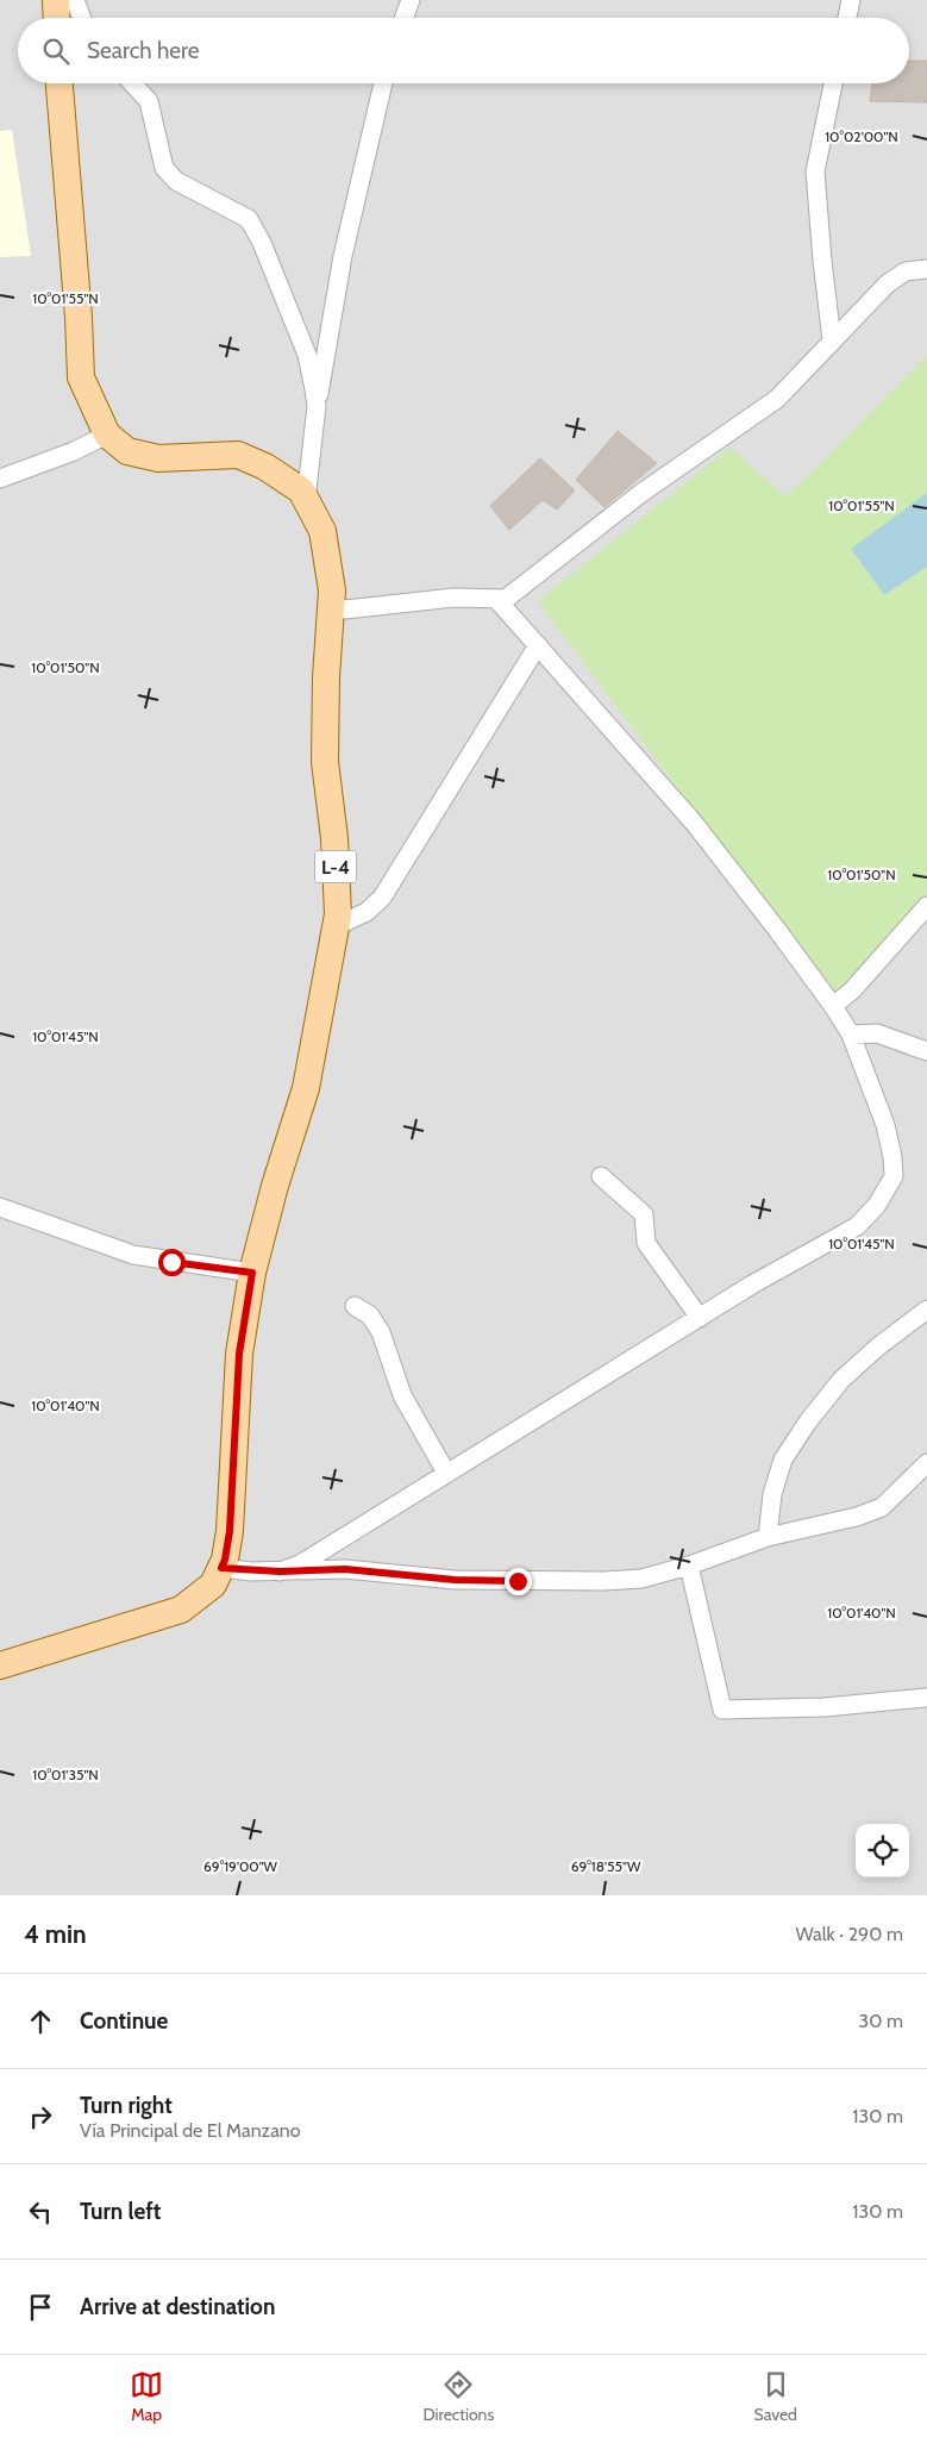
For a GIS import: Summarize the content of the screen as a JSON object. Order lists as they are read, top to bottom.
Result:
{
  "streets": {
    "main road": ["L-4"]
  },
  "page": {
    "search": "Search here",
    "heading": ["4 min", "Walk · 290 m"],
    "list": [
      ["Continue", "30 m"],
      ["Turn right", "Vía Principal de El Manzano", "130 m"],
      ["Turn left", "130 m"],
      "Arrive at destination"
    ],
    "nav": ["Map", "Directions", "Saved"]
  },
  "coordinates": [
    "10°02'00\"N",
    "10°01'55\"N",
    "10°01'50\"N",
    "10°01'45\"N",
    "10°01'40\"N",
    "10°01'35\"N",
    "69°19'00\"W",
    "69°18'55\"W"
  ]
}
